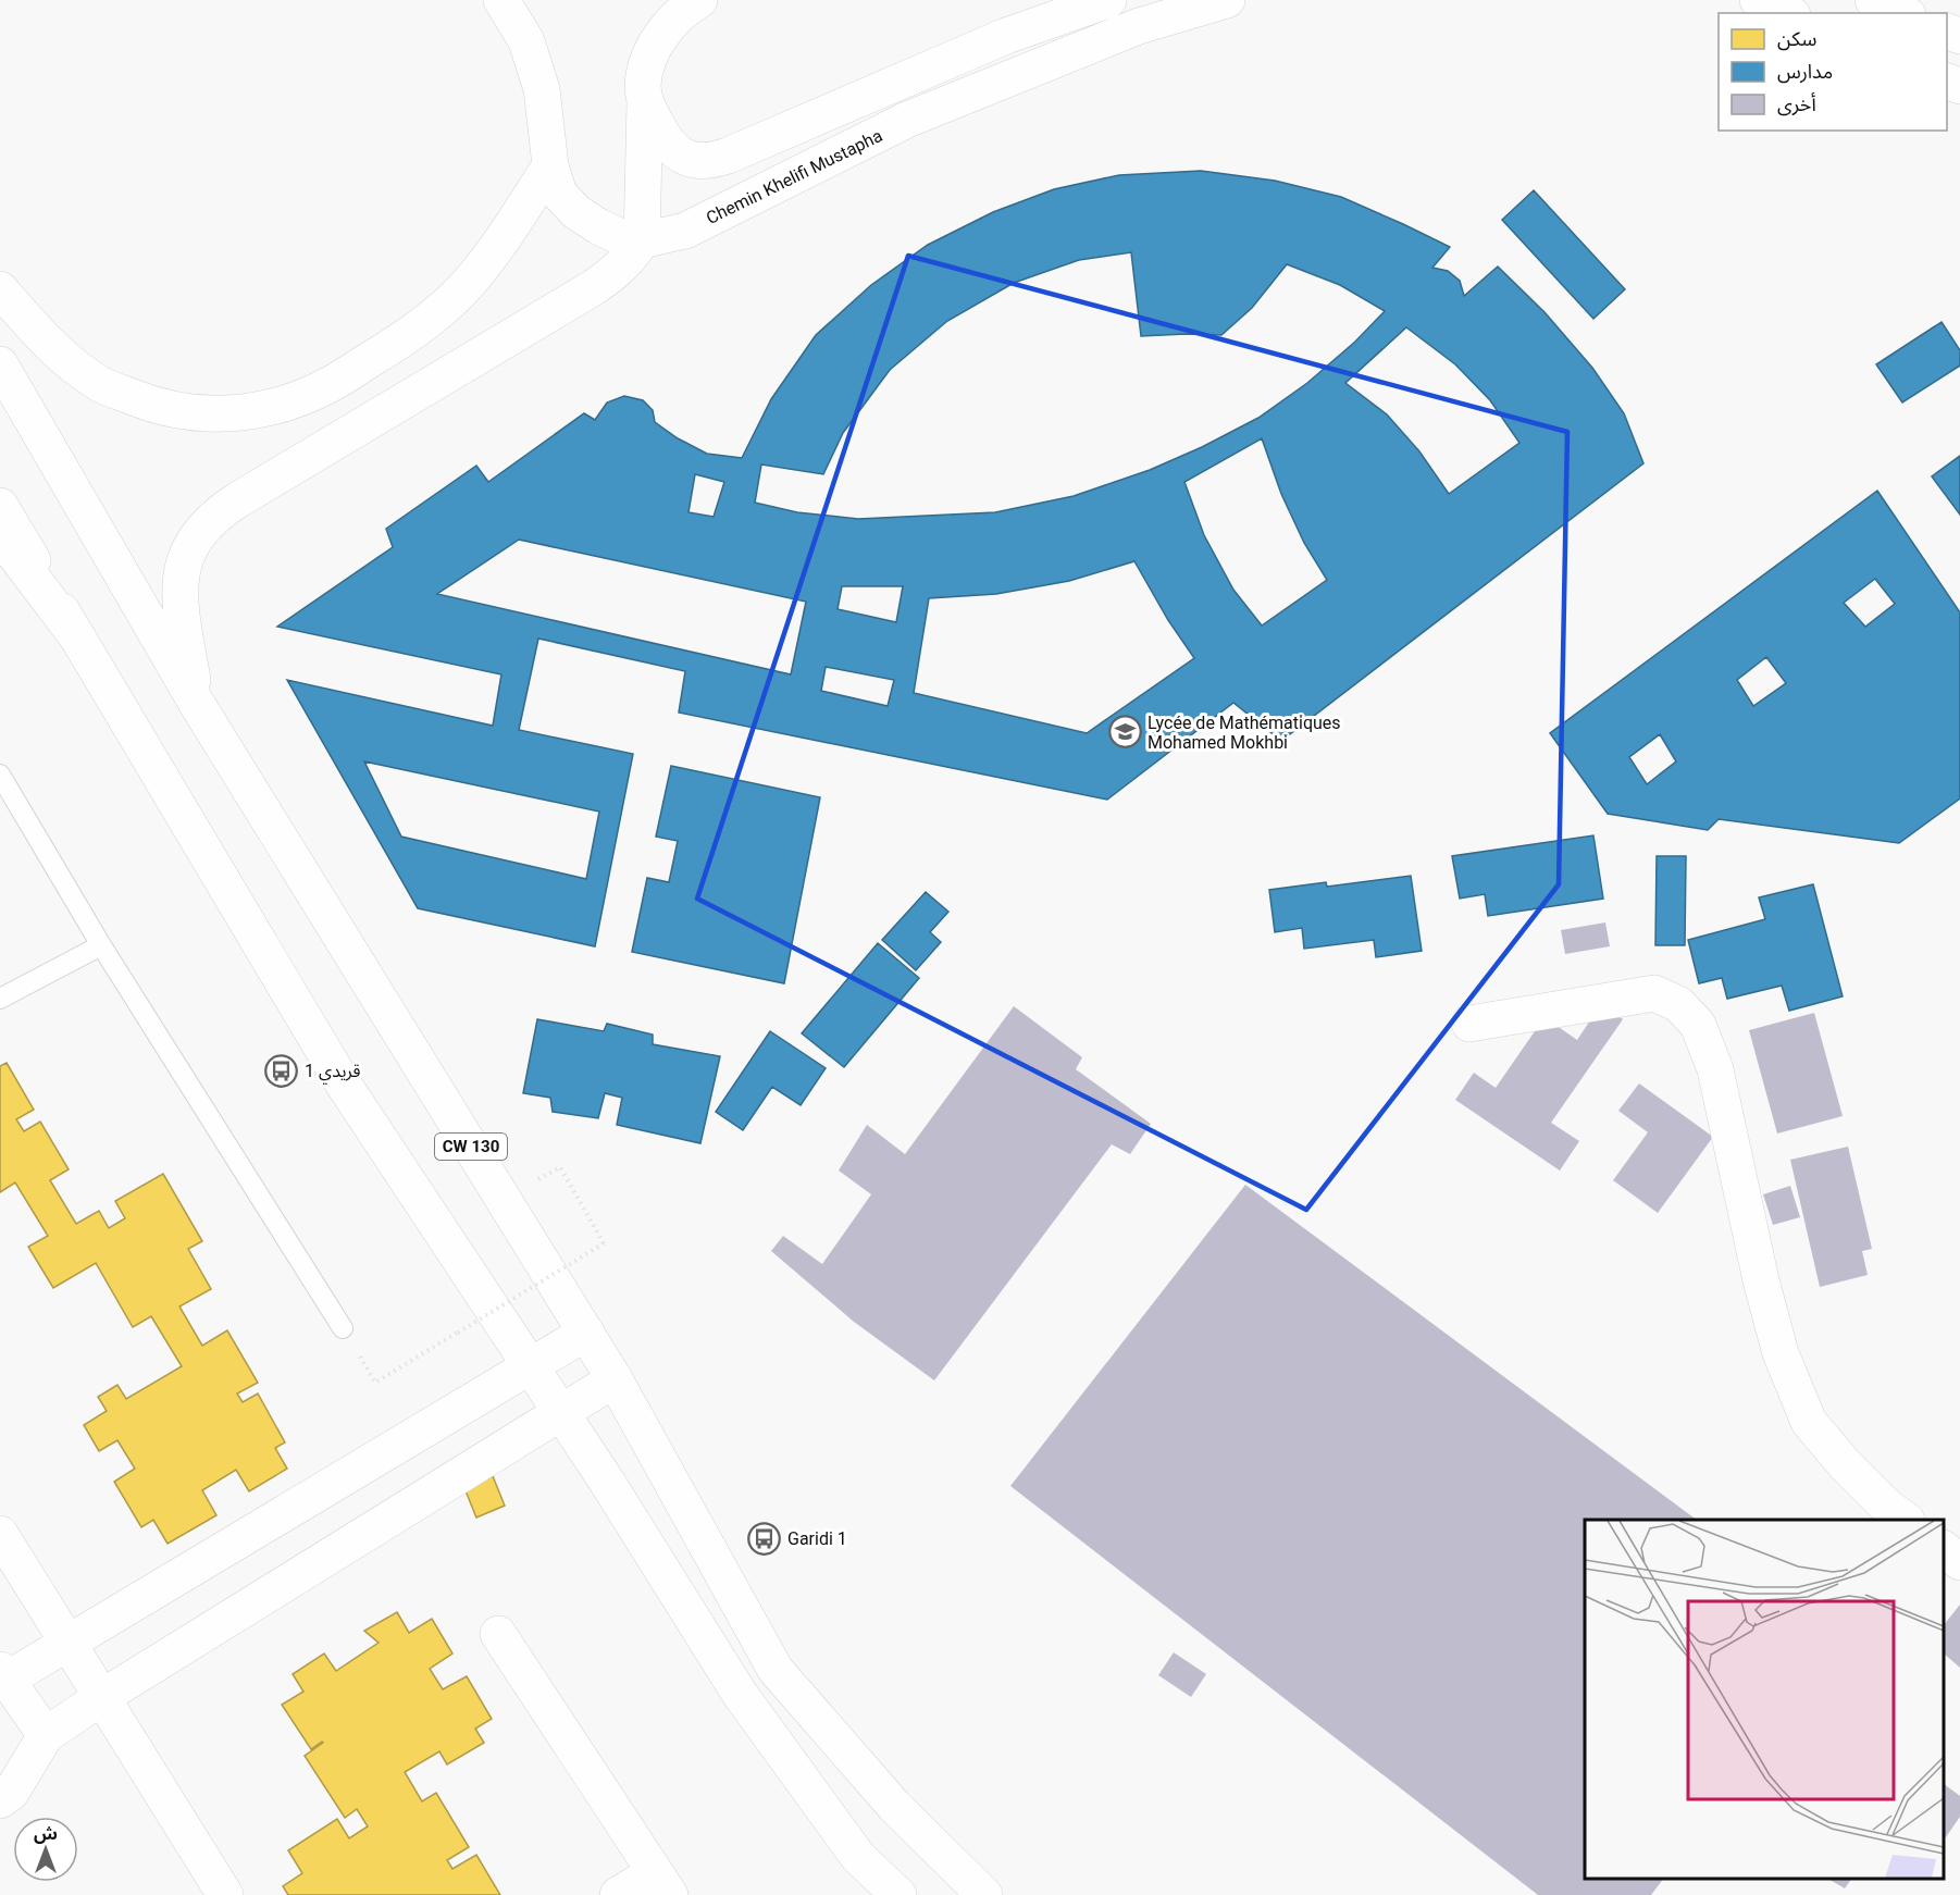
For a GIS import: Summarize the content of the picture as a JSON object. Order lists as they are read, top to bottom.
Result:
{
  "streets": {
    "main road": ["Chemin Khelifi Mustapha", "CW 130"]
  },
  "places": {
    "school or university": ["Lycée de Mathématiques Mohamed Mokhbi"],
    "bus stop": ["قريدي 1", "Garidi 1"]
  },
  "legend": ["سكن", "مدارس", "أخرى"],
  "north": "top"
}
